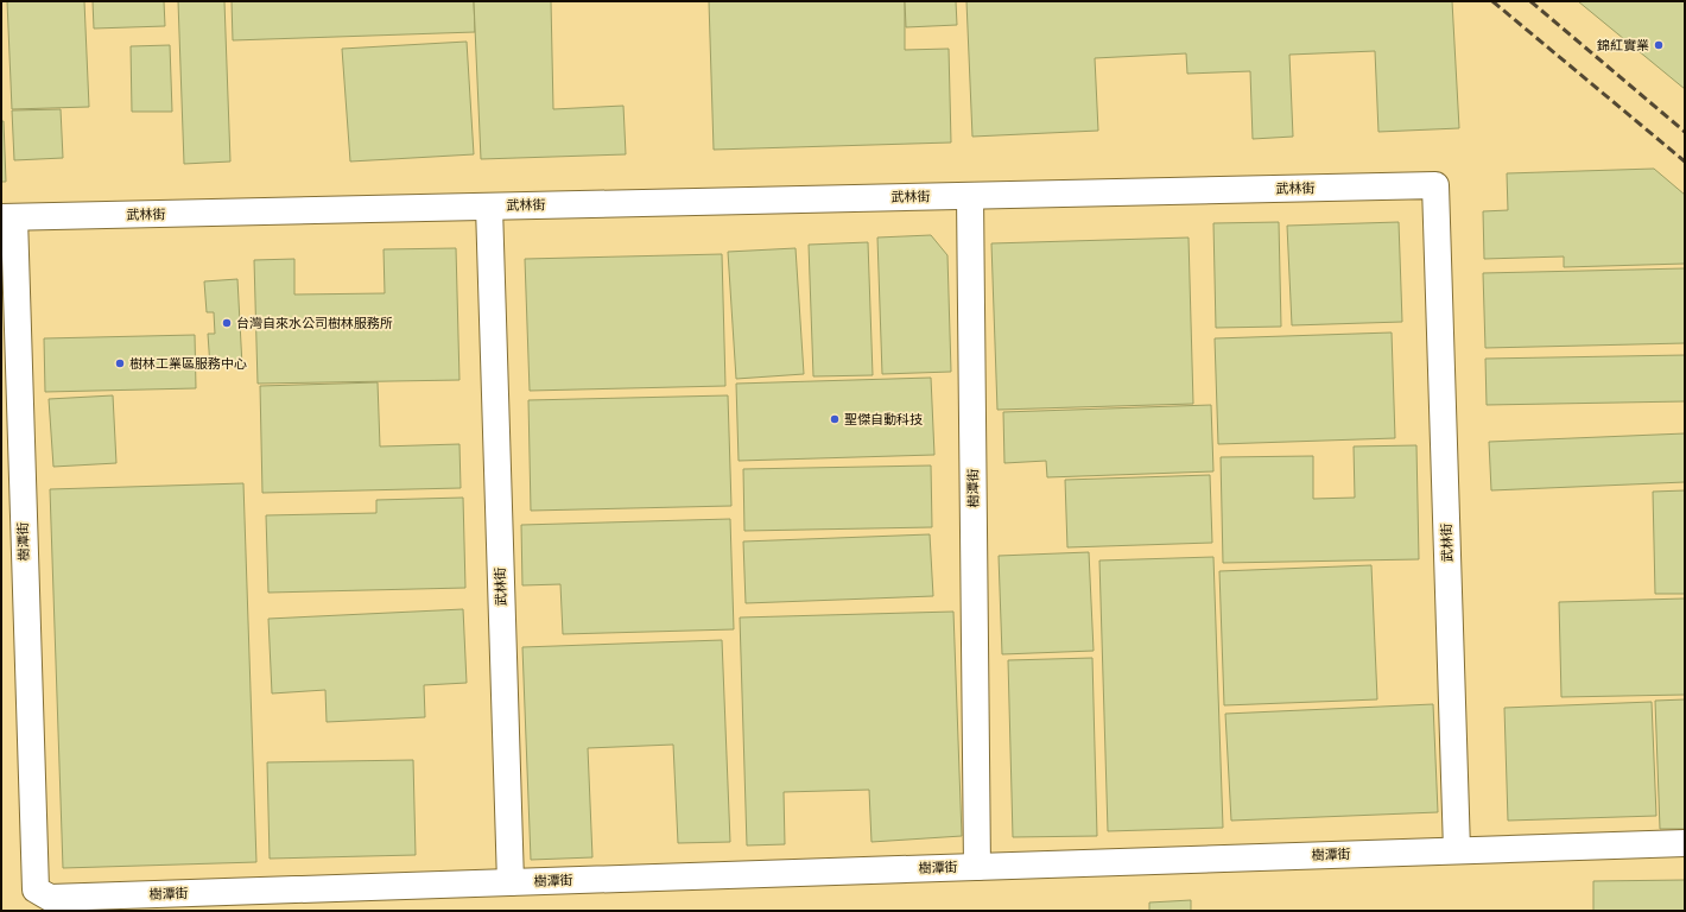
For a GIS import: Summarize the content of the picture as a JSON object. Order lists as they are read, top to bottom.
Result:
{
  "streets": {
    "street": ["武林街", "樹潭街"]
  },
  "crossings": [
    ["武林街", "樹潭街"]
  ],
  "places": [
    "錦紅實業",
    "台灣自來水公司樹林服務所",
    "樹林工業區服務中心",
    "聖傑自動科技"
  ]
}
